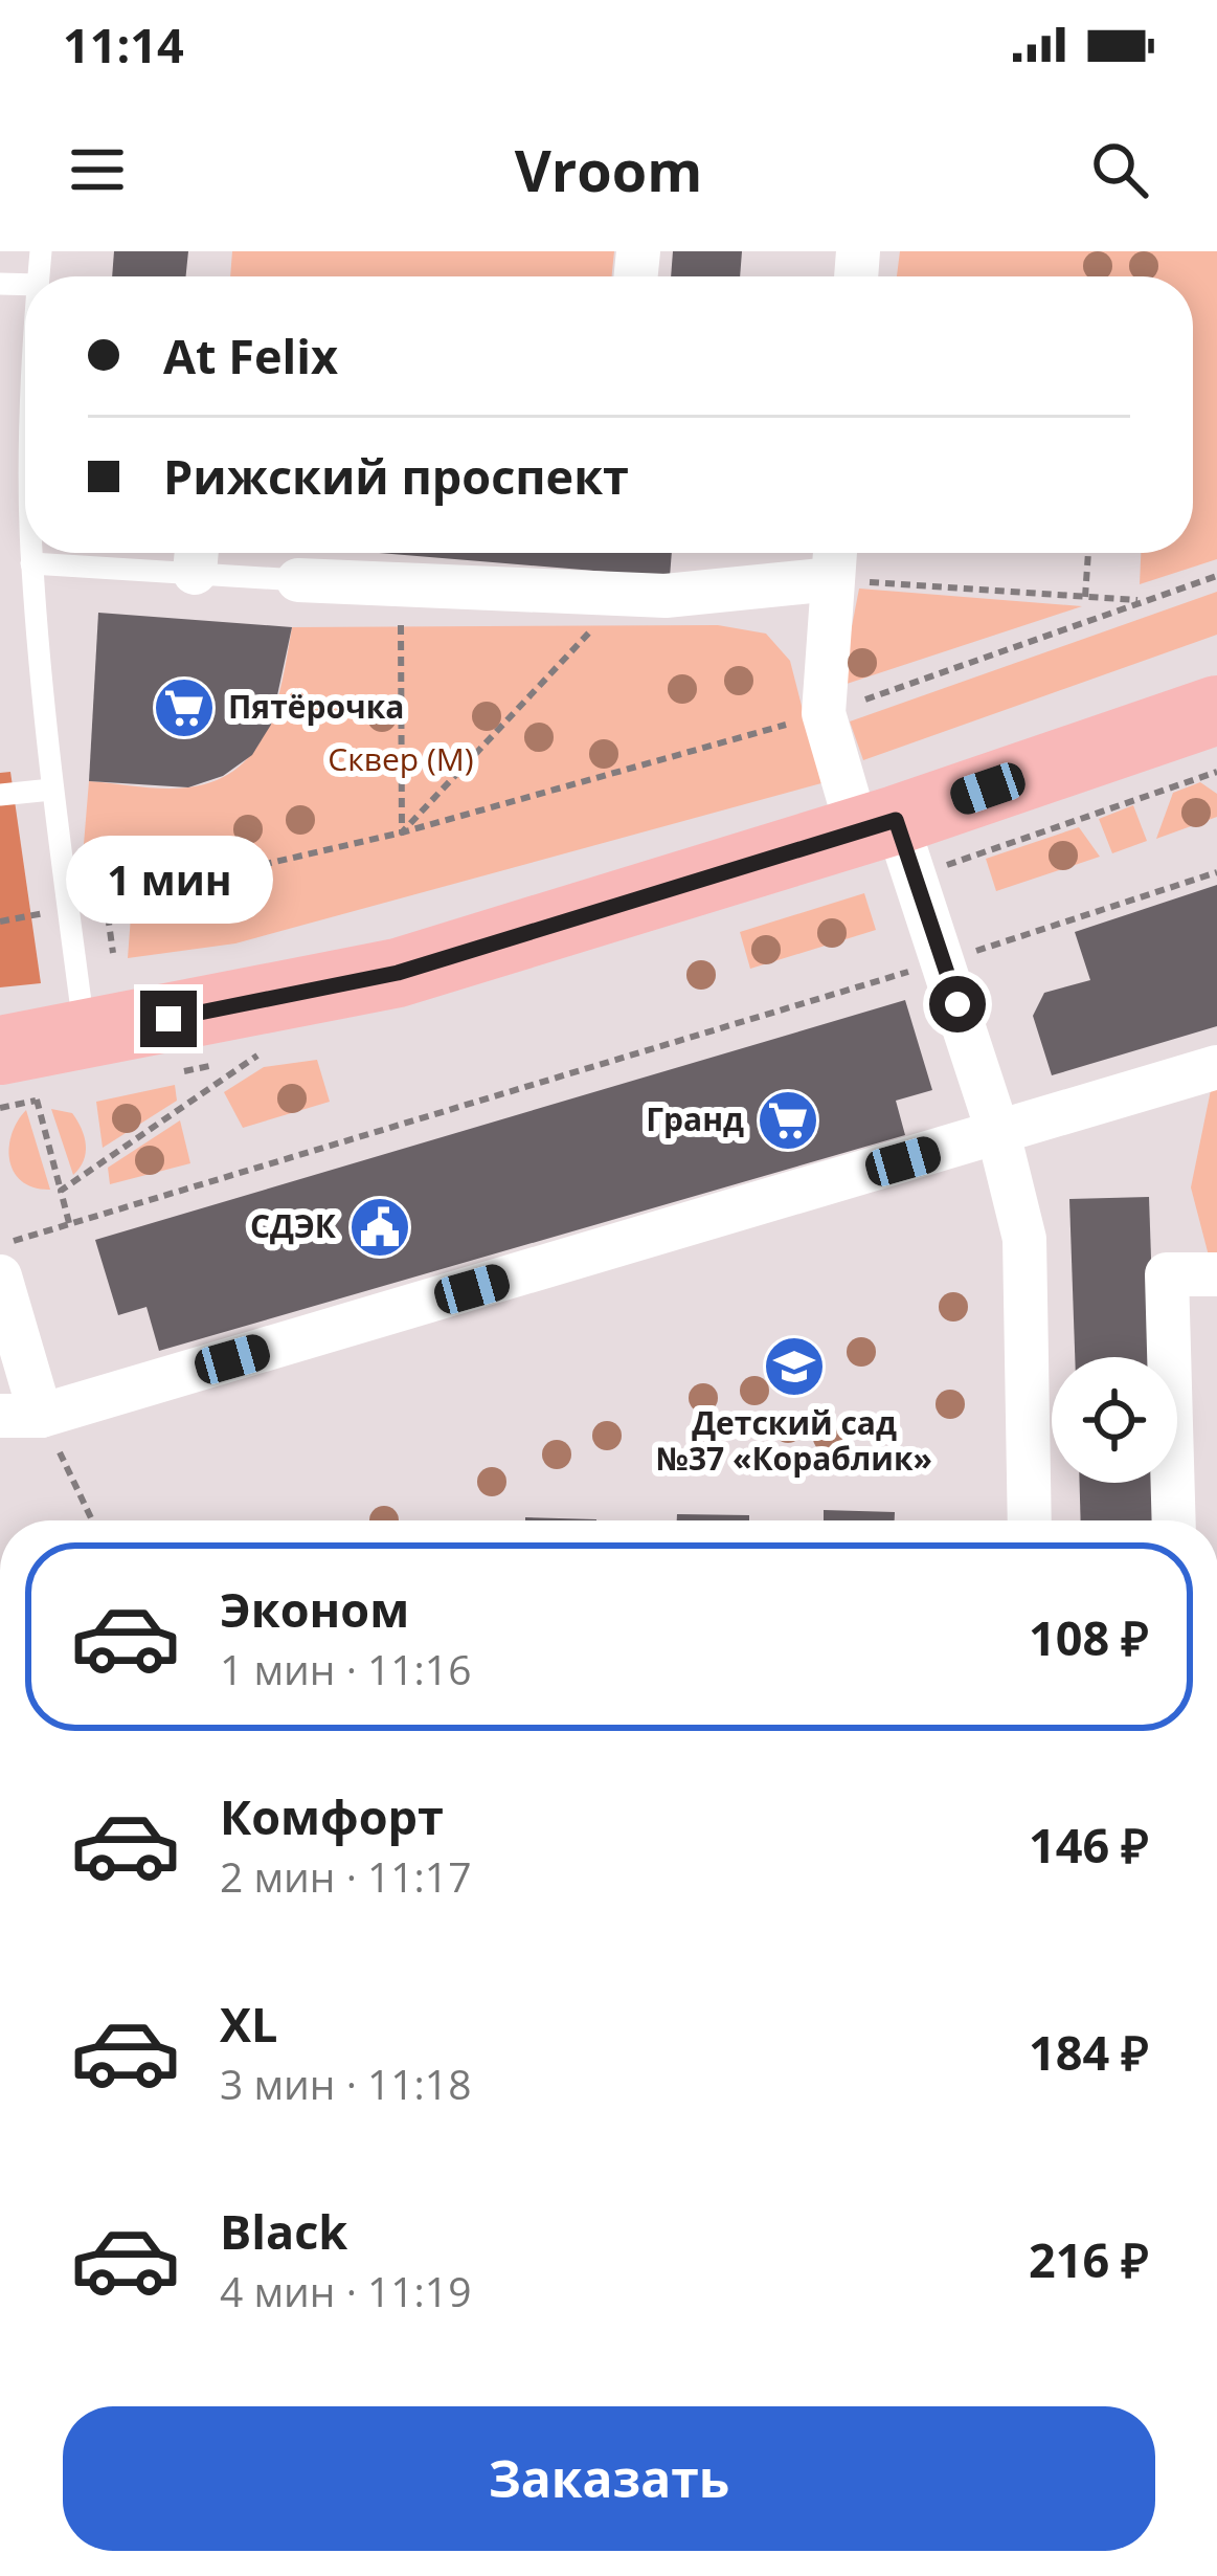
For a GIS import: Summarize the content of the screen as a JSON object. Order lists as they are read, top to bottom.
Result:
{
  "parks": ["Сквер (М)"],
  "places": {
    "supermarket": ["Пятёрочка", "Гранд"],
    "public building": ["СДЭК"],
    "school or university": ["Детский сад №37 «Кораблик»"]
  },
  "page": {
    "status": "11:14",
    "header": "Vroom",
    "banner": ["At Felix", "Рижский проспект"],
    "bubble": "1 мин",
    "list": [
      {
        "name": "Эконом",
        "note": "1 мин · 11:16",
        "value": "108 ₽"
      },
      {
        "name": "Комфорт",
        "note": "2 мин · 11:17",
        "value": "146 ₽"
      },
      {
        "name": "XL",
        "note": "3 мин · 11:18",
        "value": "184 ₽"
      },
      {
        "name": "Black",
        "note": "4 мин · 11:19",
        "value": "216 ₽"
      }
    ],
    "buttons": "Заказать"
  }
}
